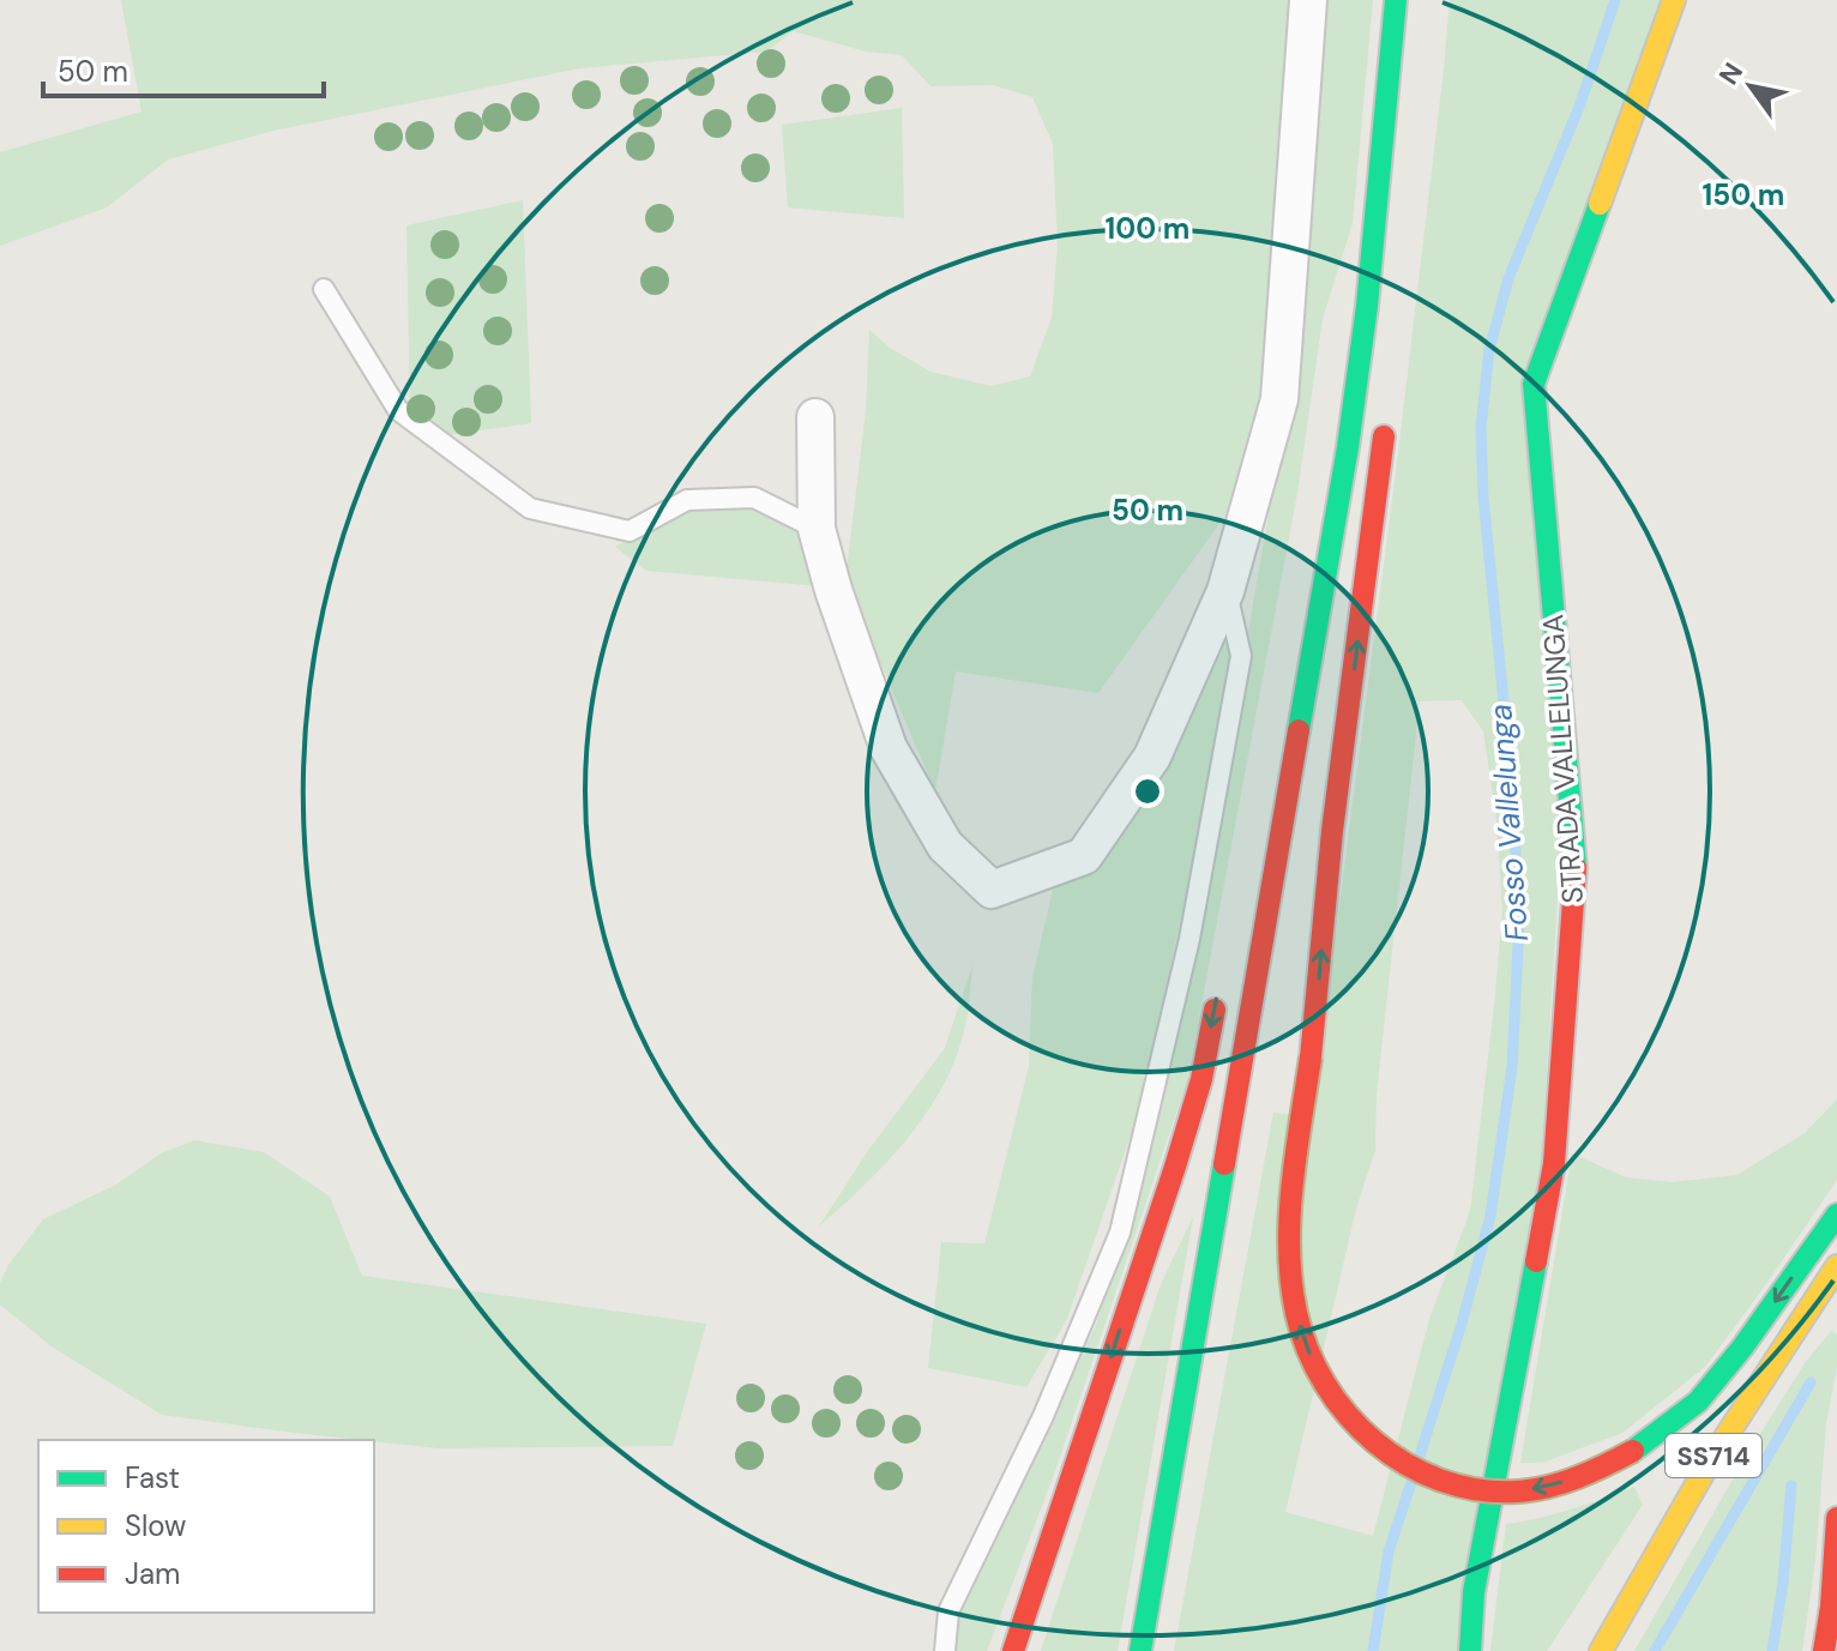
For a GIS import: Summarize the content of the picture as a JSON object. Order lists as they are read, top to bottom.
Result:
{
  "streets": {
    "main road": ["STRADA VALLELUNGA", "SS714"]
  },
  "water": ["Fosso Vallelunga"],
  "legend": ["Fast", "Slow", "Jam"],
  "scale_bar": "50 m",
  "north": "top left",
  "rings": ["150 m", "100 m", "50 m"]
}
